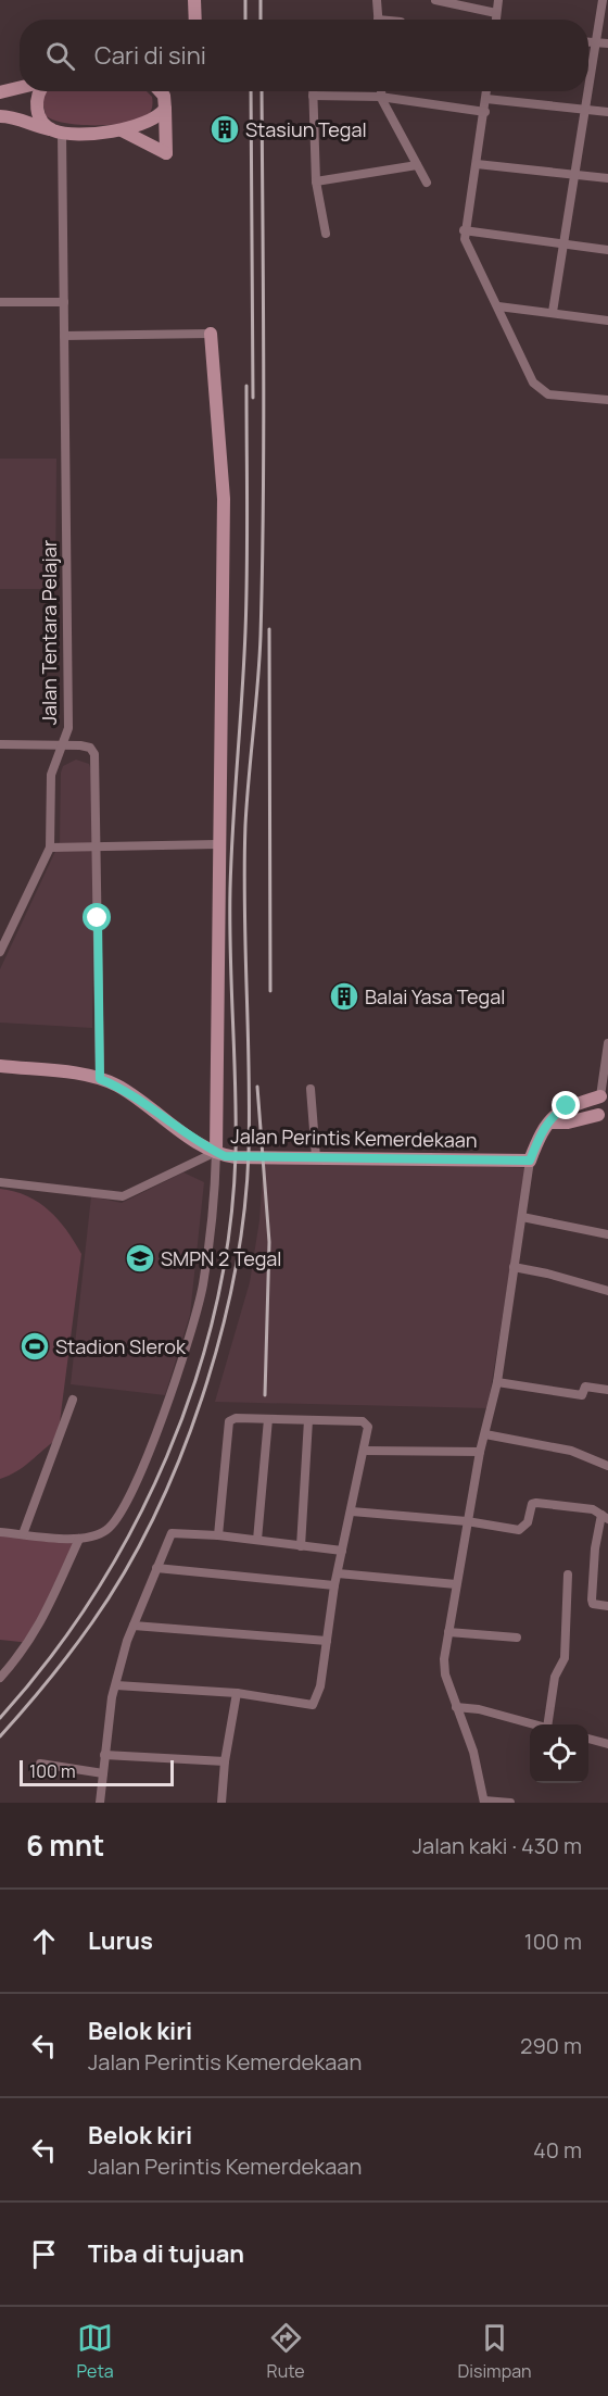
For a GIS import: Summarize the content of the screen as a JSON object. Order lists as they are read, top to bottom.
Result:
{
  "streets": {
    "street": ["Jalan Tentara Pelajar", "Jalan Perintis Kemerdekaan"]
  },
  "places": {
    "building": ["Stasiun Tegal", "Balai Yasa Tegal"],
    "school or university": ["SMPN 2 Tegal"],
    "sports": ["Stadion Slerok"]
  },
  "scale_bar": "100 m",
  "page": {
    "search": "Cari di sini",
    "scale": "100 m",
    "heading": ["6 mnt", "Jalan kaki · 430 m"],
    "list": [
      ["Lurus", "100 m"],
      ["Belok kiri", "Jalan Perintis Kemerdekaan", "290 m"],
      ["Belok kiri", "Jalan Perintis Kemerdekaan", "40 m"],
      "Tiba di tujuan"
    ],
    "nav": ["Peta", "Rute", "Disimpan"]
  }
}
